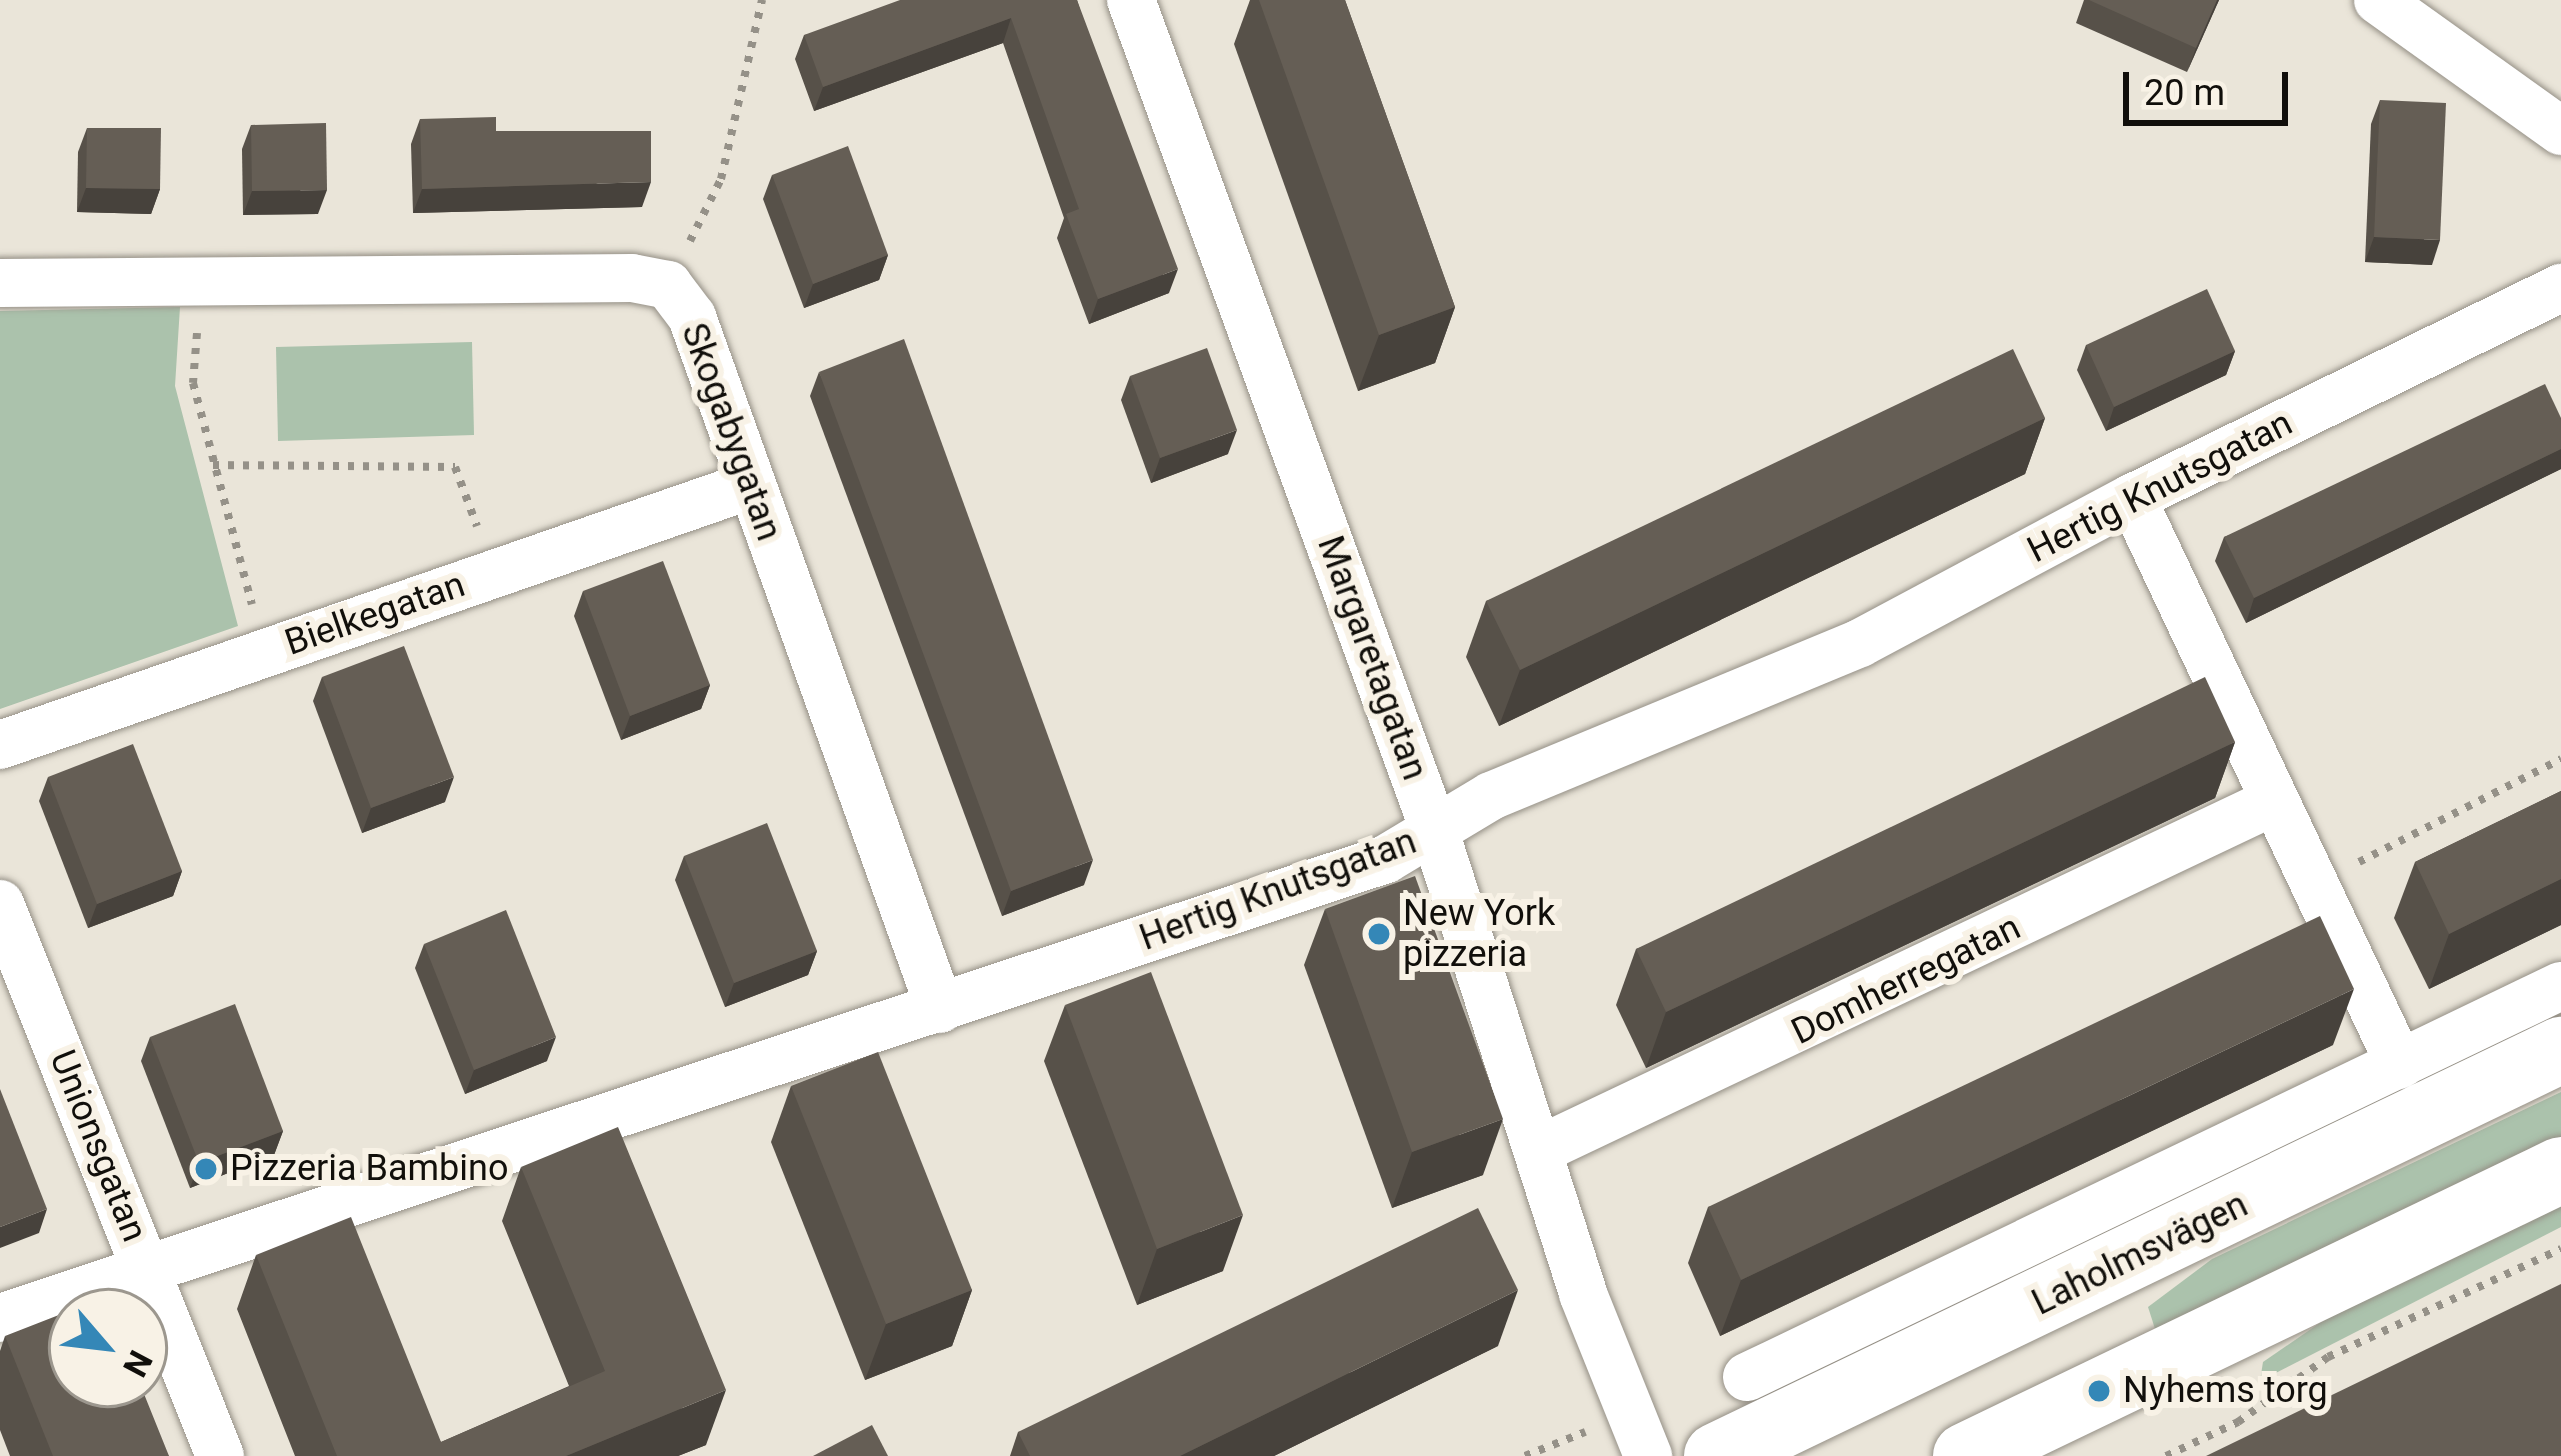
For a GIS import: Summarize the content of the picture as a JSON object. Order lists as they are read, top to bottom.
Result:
{
  "streets": {
    "highway": ["Laholmsvägen"],
    "street": [
      "Skogabygatan",
      "Hertig Knutsgatan",
      "Bielkegatan",
      "Margaretagatan",
      "Domherregatan",
      "Unionsgatan"
    ]
  },
  "crossings": [
    ["Skogabygatan", "Hertig Knutsgatan"],
    ["Skogabygatan", "Bielkegatan"],
    ["Hertig Knutsgatan", "Margaretagatan"],
    ["Hertig Knutsgatan", "Unionsgatan"],
    ["Margaretagatan", "Domherregatan"]
  ],
  "places": ["New York pizzeria", "Pizzeria Bambino", "Nyhems torg"],
  "scale_bar": "20 m",
  "north": "bottom right"
}
